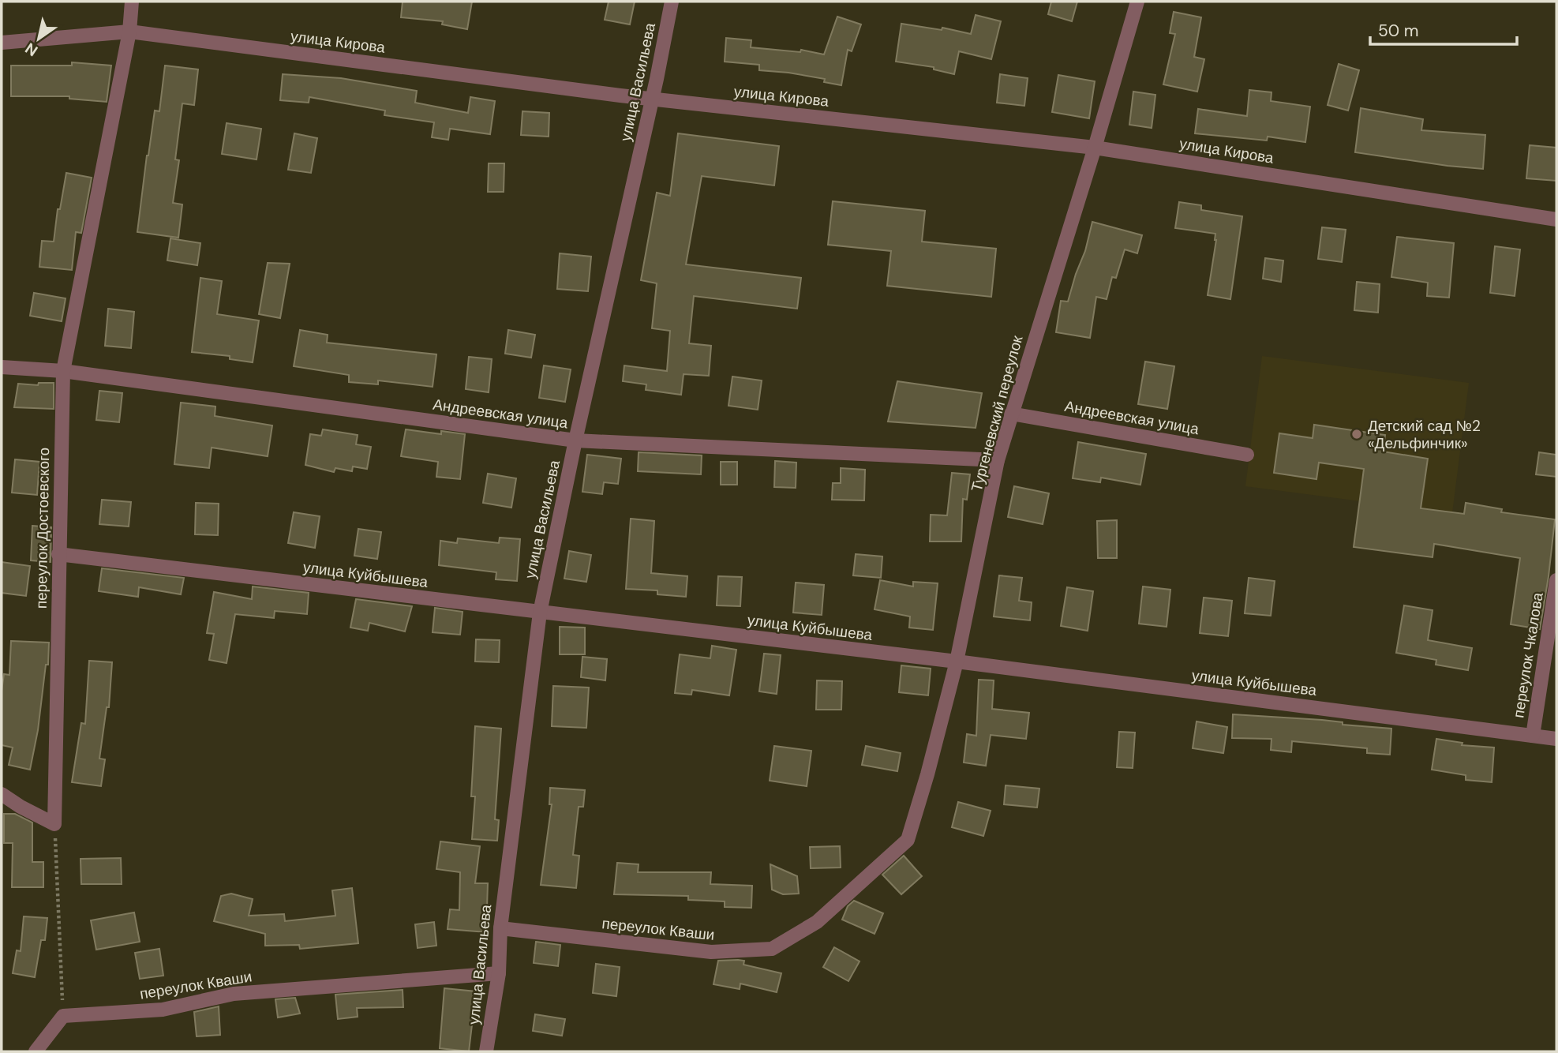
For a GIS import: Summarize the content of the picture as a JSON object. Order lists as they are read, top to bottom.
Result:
{
  "streets": {
    "street": [
      "улица Кирова",
      "улица Васильева",
      "Андреевская улица",
      "Тургеневский переулок",
      "переулок Достоевского",
      "улица Куйбышева",
      "переулок Чкалова",
      "переулок Кваши"
    ]
  },
  "crossings": [
    ["улица Кирова", "улица Васильева"],
    ["улица Кирова", "Тургеневский переулок"],
    ["улица Кирова", "переулок Достоевского"],
    ["улица Васильева", "Андреевская улица"],
    ["улица Васильева", "улица Куйбышева"],
    ["улица Васильева", "переулок Кваши"],
    ["Андреевская улица", "Тургеневский переулок"],
    ["Андреевская улица", "переулок Достоевского"],
    ["Тургеневский переулок", "улица Куйбышева"],
    ["Тургеневский переулок", "переулок Кваши"],
    ["переулок Достоевского", "улица Куйбышева"],
    ["улица Куйбышева", "переулок Чкалова"]
  ],
  "places": ["Детский сад №2 «Дельфинчик»"],
  "scale_bar": "50 m",
  "north": "bottom left"
}
